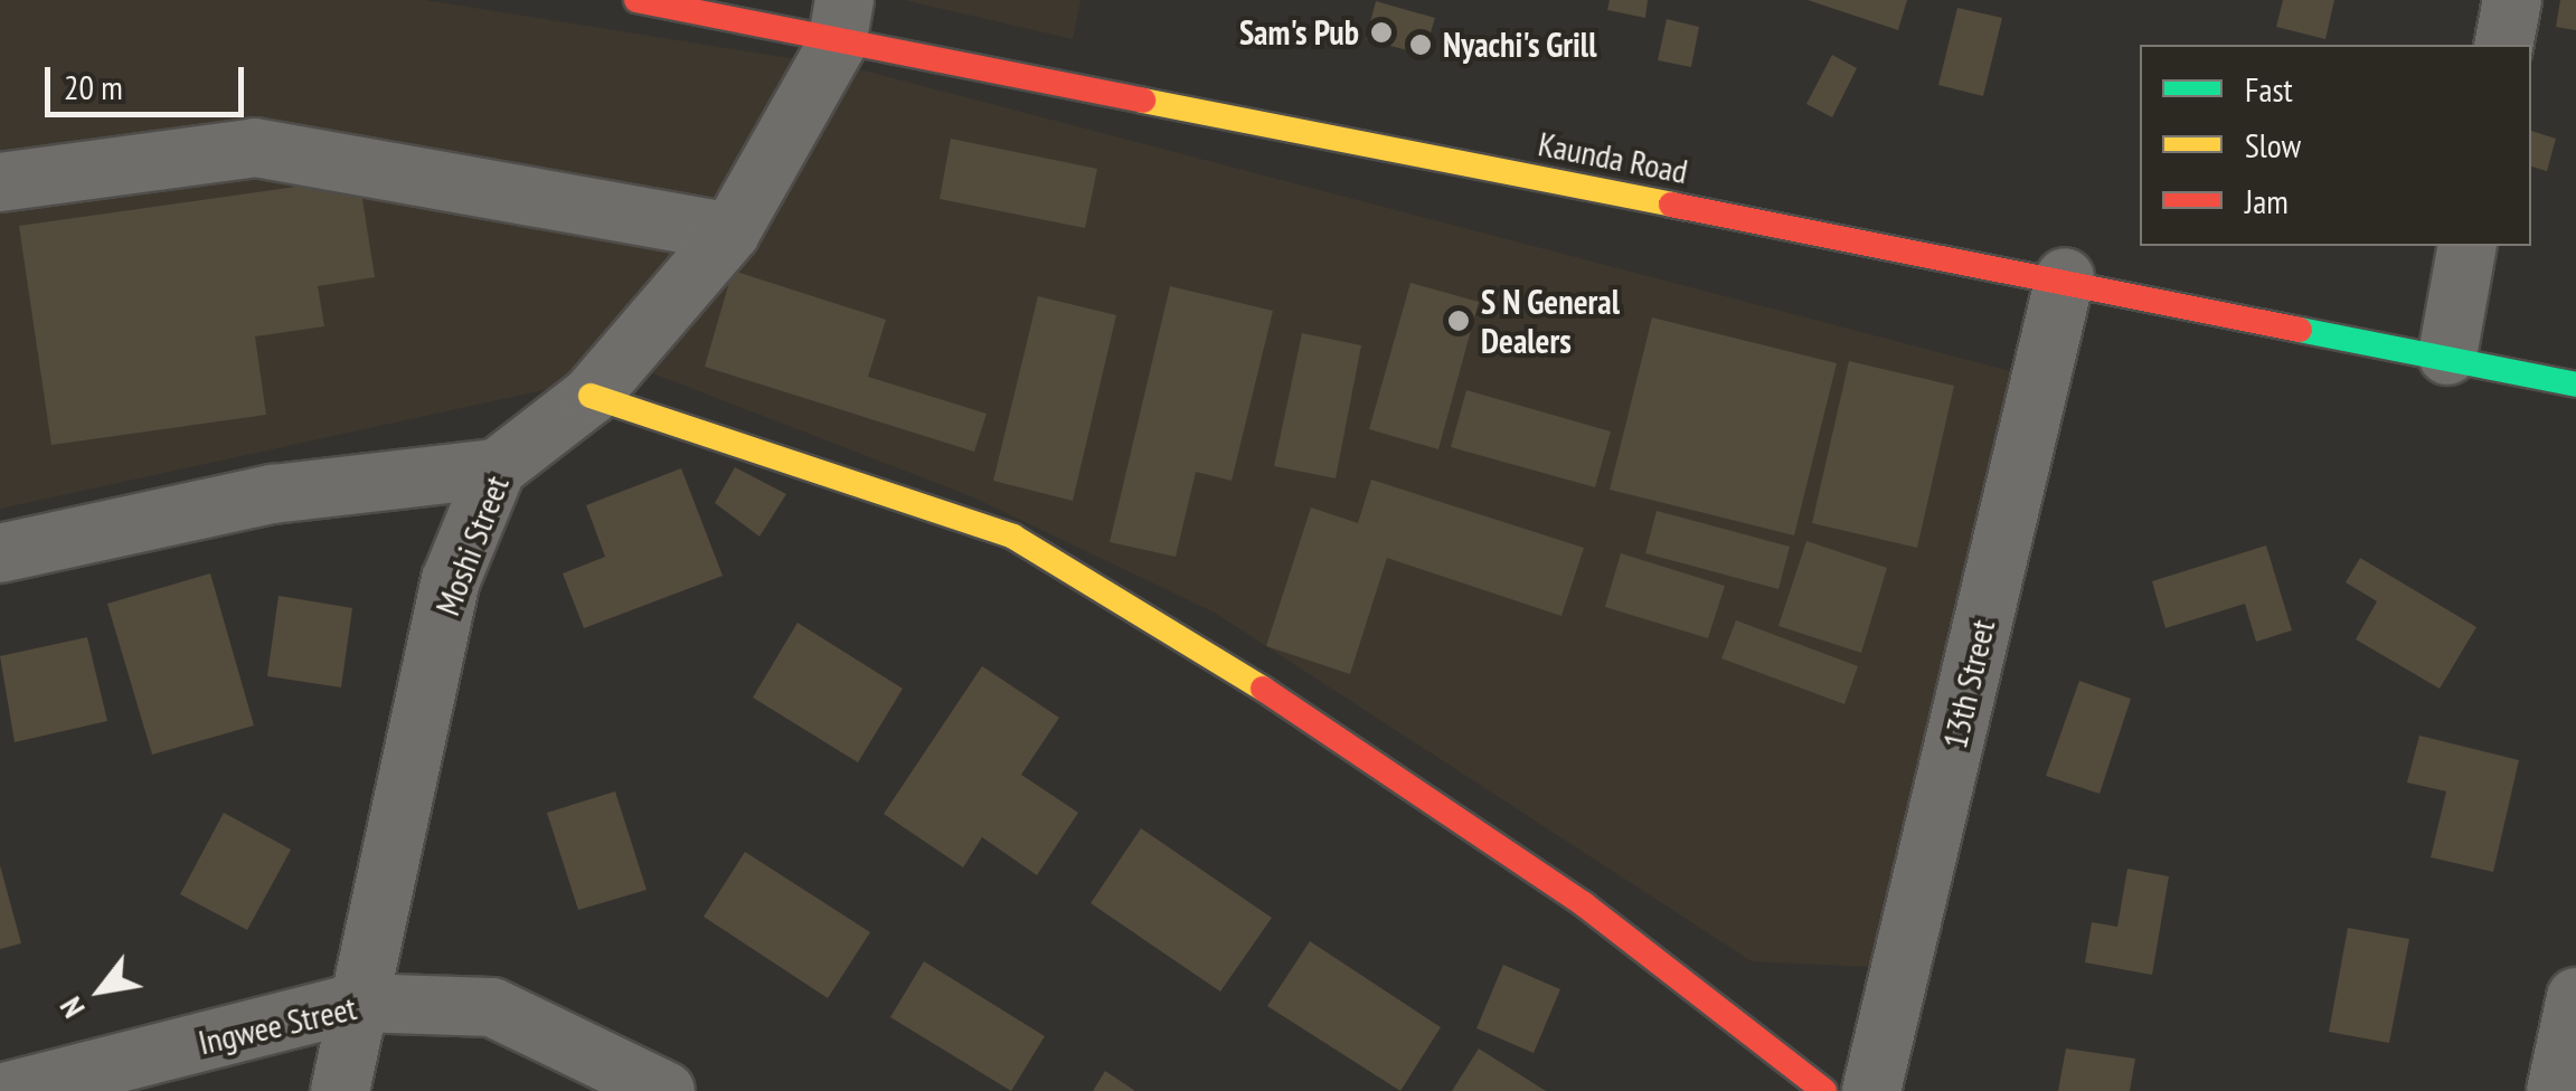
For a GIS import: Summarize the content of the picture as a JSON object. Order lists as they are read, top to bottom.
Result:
{
  "streets": {
    "street": [
      "Kaunda Road",
      "Moshi Street",
      "13th Street",
      "Ingwee Street"
    ]
  },
  "crossings": [
    ["Kaunda Road", "Moshi Street"],
    ["Kaunda Road", "13th Street"],
    ["Moshi Street", "Ingwee Street"]
  ],
  "places": ["Sam's Pub", "Nyachi's Grill", "S N General Dealers"],
  "legend": ["Fast", "Slow", "Jam"],
  "scale_bar": "20 m",
  "north": "bottom left"
}
